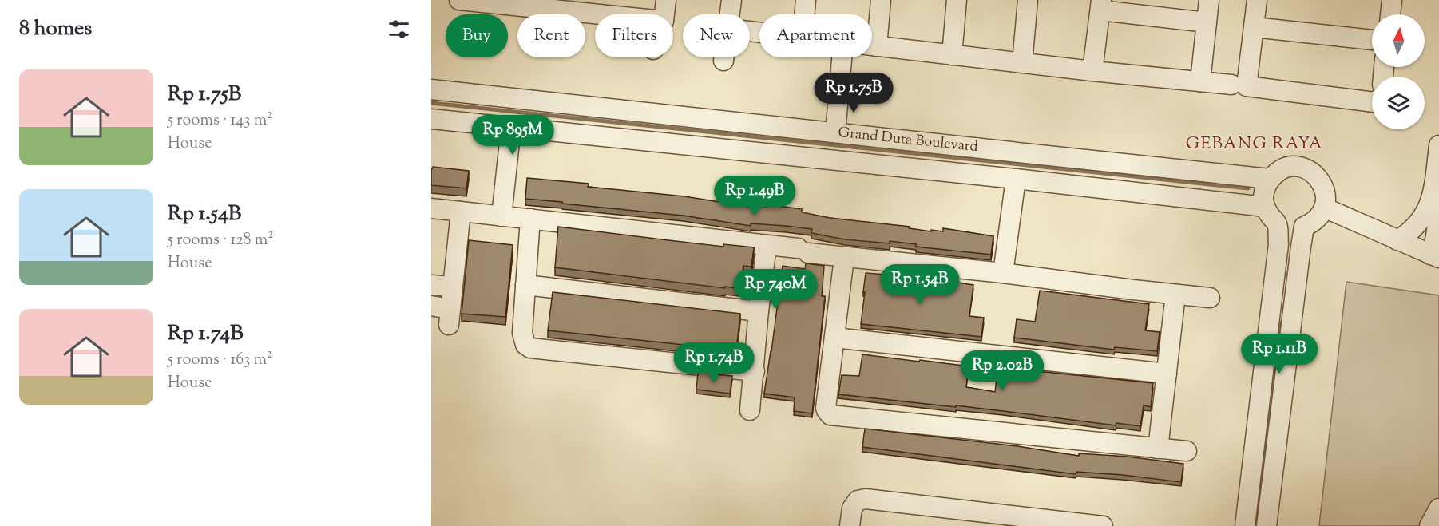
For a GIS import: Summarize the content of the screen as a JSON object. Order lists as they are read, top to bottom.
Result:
{
  "streets": {
    "street": ["Grand Duta Boulevard"]
  },
  "districts": ["GEBANG RAYA"],
  "north": "top",
  "page": {
    "heading": "8 homes",
    "chip": [
      "Buy",
      "Rent",
      "Filters",
      "New",
      "Apartment"
    ],
    "list": [
      {
        "name": "Rp 1.75B",
        "note": "5 rooms · 143 m² · House"
      },
      {
        "name": "Rp 1.54B",
        "note": "5 rooms · 128 m² · House"
      },
      {
        "name": "Rp 1.74B",
        "note": "5 rooms · 163 m² · House"
      }
    ],
    "price": [
      "Rp 1.75B",
      "Rp 895M",
      "Rp 1.49B",
      "Rp 1.54B",
      "Rp 740M",
      "Rp 1.11B",
      "Rp 1.74B",
      "Rp 2.02B"
    ]
  }
}
